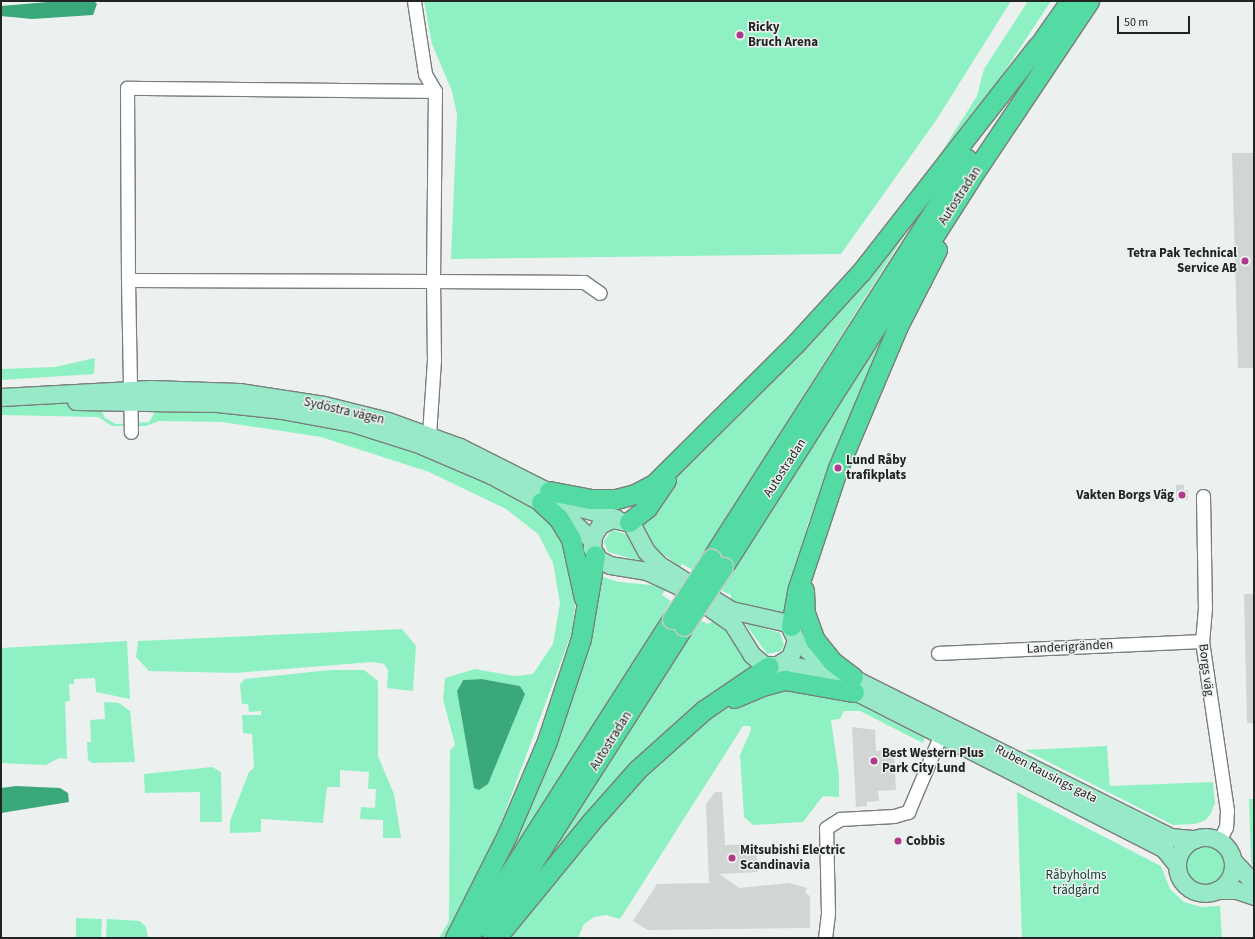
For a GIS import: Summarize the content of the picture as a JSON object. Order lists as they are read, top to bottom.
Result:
{
  "streets": {
    "highway": ["Autostradan"],
    "main road": ["Sydöstra vägen", "Ruben Rausings gata"],
    "street": ["Landerigränden", "Borgs väg"]
  },
  "crossings": [
    ["Sydöstra vägen", "Ruben Rausings gata"],
    ["Landerigränden", "Borgs väg"],
    ["Borgs väg", "Ruben Rausings gata"]
  ],
  "parks": ["Råbyholms trädgård"],
  "places": [
    "Ricky Bruch Arena",
    "Tetra Pak Technical Service AB",
    "Lund Råby trafikplats",
    "Vakten Borgs Väg",
    "Best Western Plus Park City Lund",
    "Cobbis",
    "Mitsubishi Electric Scandinavia"
  ],
  "scale_bar": "50 m"
}
